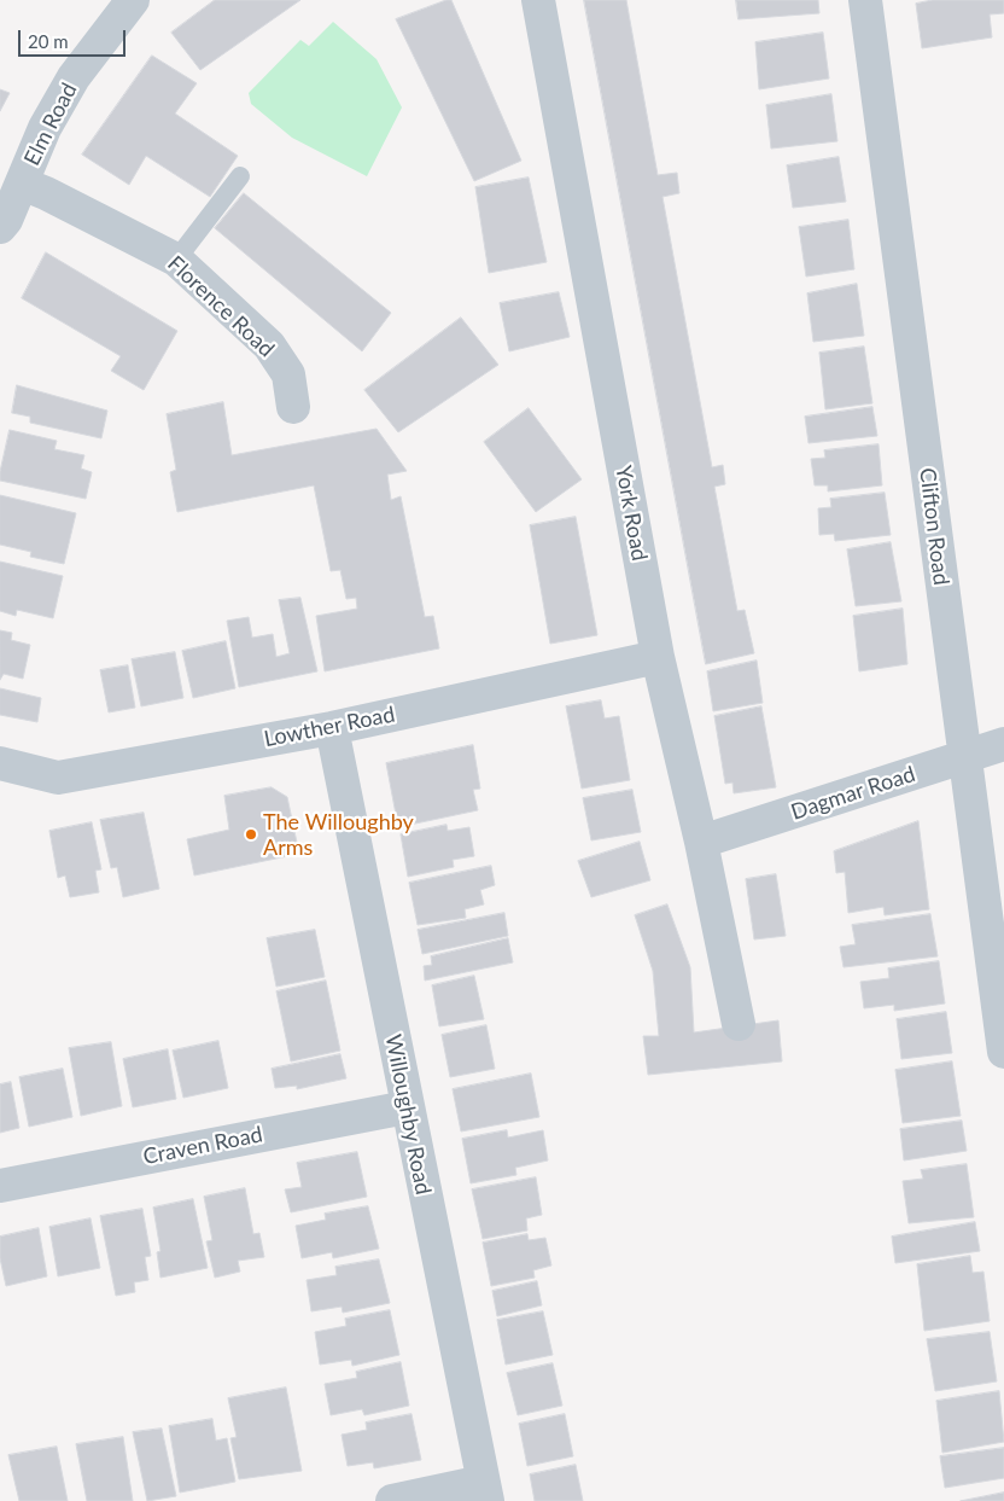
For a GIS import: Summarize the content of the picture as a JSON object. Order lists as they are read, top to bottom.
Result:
{
  "streets": {
    "street": [
      "Elm Road",
      "Florence Road",
      "York Road",
      "Clifton Road",
      "Lowther Road",
      "Dagmar Road",
      "Willoughby Road",
      "Craven Road"
    ]
  },
  "crossings": [
    ["Elm Road", "Florence Road"],
    ["York Road", "Lowther Road"],
    ["York Road", "Dagmar Road"],
    ["Clifton Road", "Dagmar Road"],
    ["Lowther Road", "Willoughby Road"],
    ["Willoughby Road", "Craven Road"]
  ],
  "places": ["The Willoughby Arms"],
  "scale_bar": "20 m"
}
